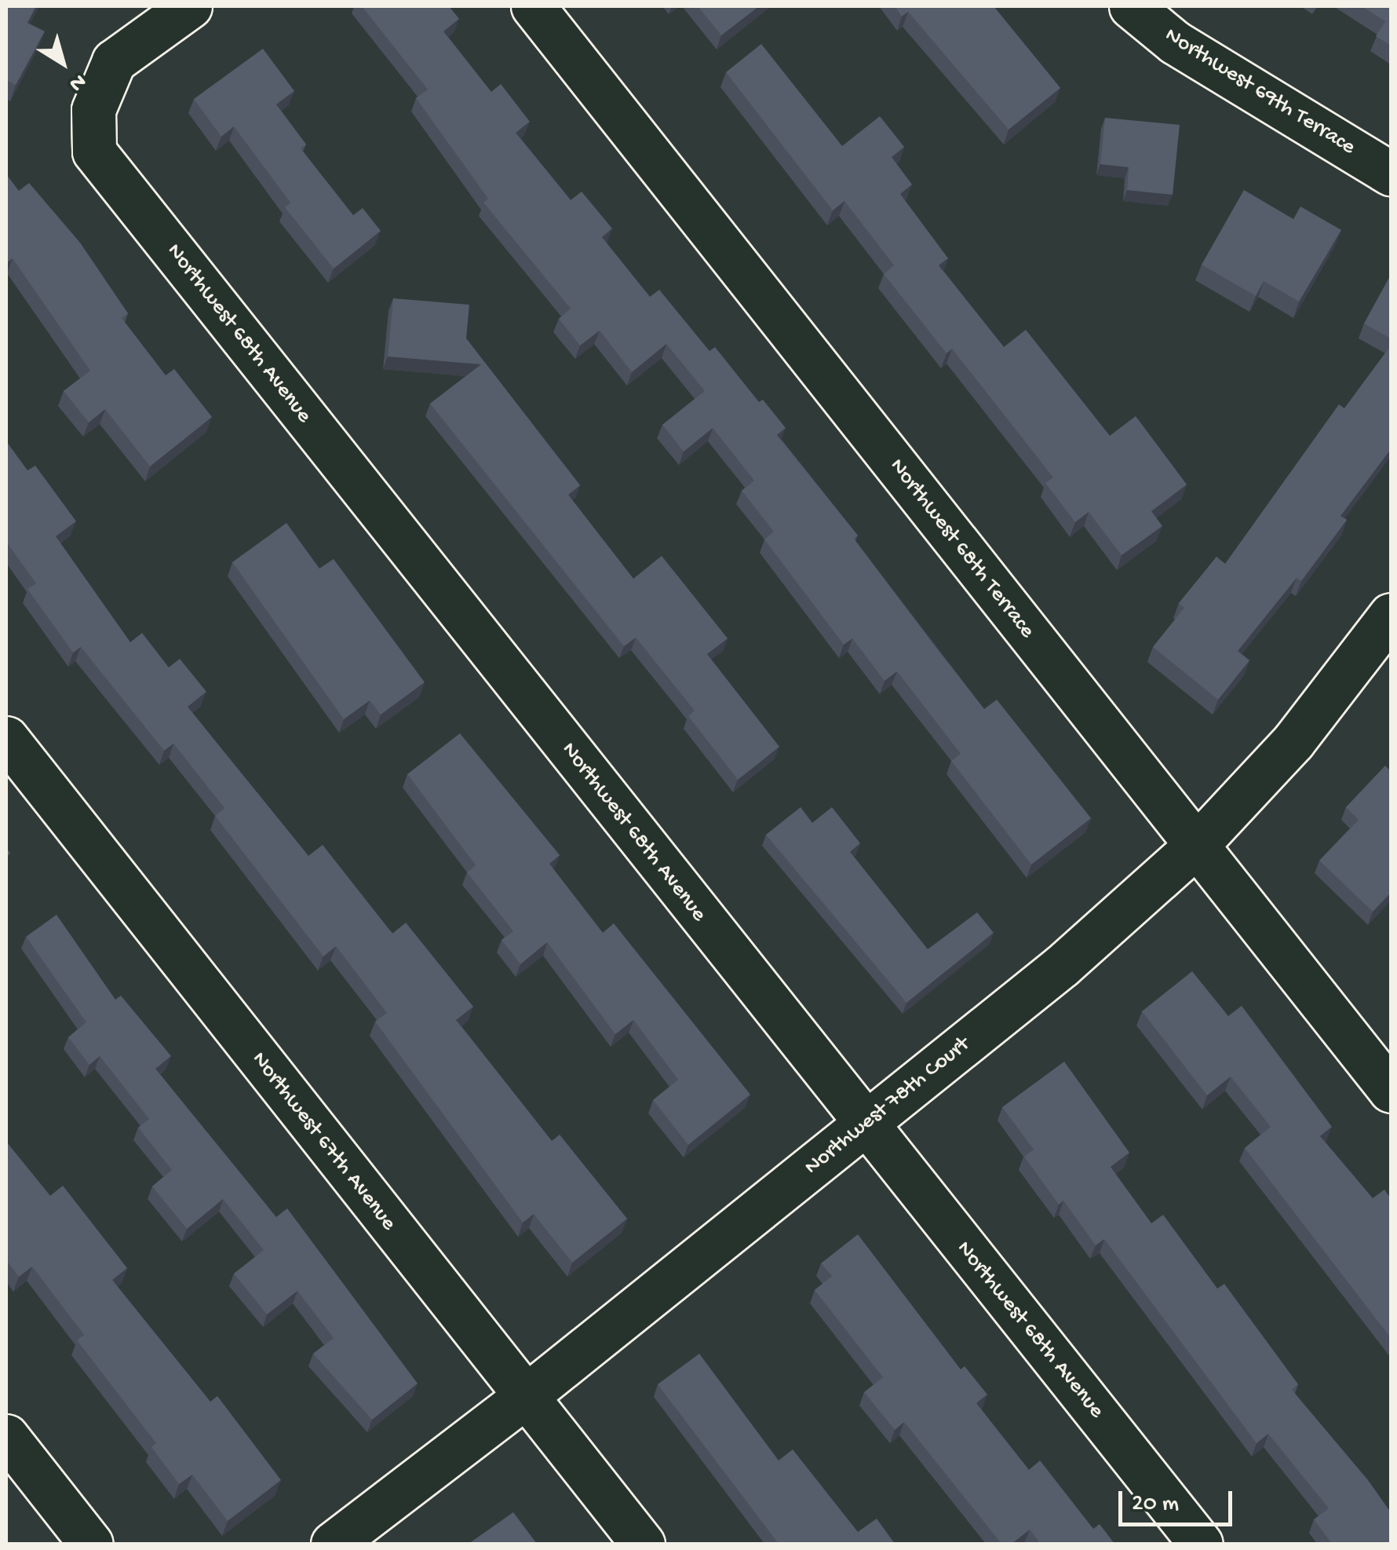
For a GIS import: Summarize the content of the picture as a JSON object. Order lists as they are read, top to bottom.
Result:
{
  "streets": {
    "street": [
      "Northwest 69th Terrace",
      "Northwest 68th Avenue",
      "Northwest 68th Terrace",
      "Northwest 78th Court",
      "Northwest 67th Avenue"
    ]
  },
  "crossings": [
    ["Northwest 68th Avenue", "Northwest 78th Court"],
    ["Northwest 68th Terrace", "Northwest 78th Court"],
    ["Northwest 78th Court", "Northwest 67th Avenue"]
  ],
  "scale_bar": "20 m",
  "north": "bottom right"
}
